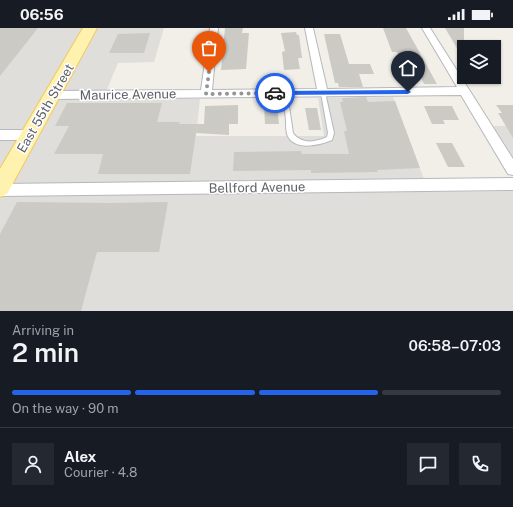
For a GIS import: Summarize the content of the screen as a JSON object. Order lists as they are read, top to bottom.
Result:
{
  "streets": {
    "main road": ["East 55th Street"],
    "street": ["Maurice Avenue", "Bellford Avenue"]
  },
  "crossings": [
    ["Maurice Avenue", "East 55th Street"],
    ["East 55th Street", "Bellford Avenue"]
  ],
  "page": {
    "status": "06:56",
    "heading": ["2 min", "Arriving in", "06:58–07:03"],
    "panel": ["Alex", "Courier · 4.8"],
    "bar": "On the way · 90 m"
  }
}
